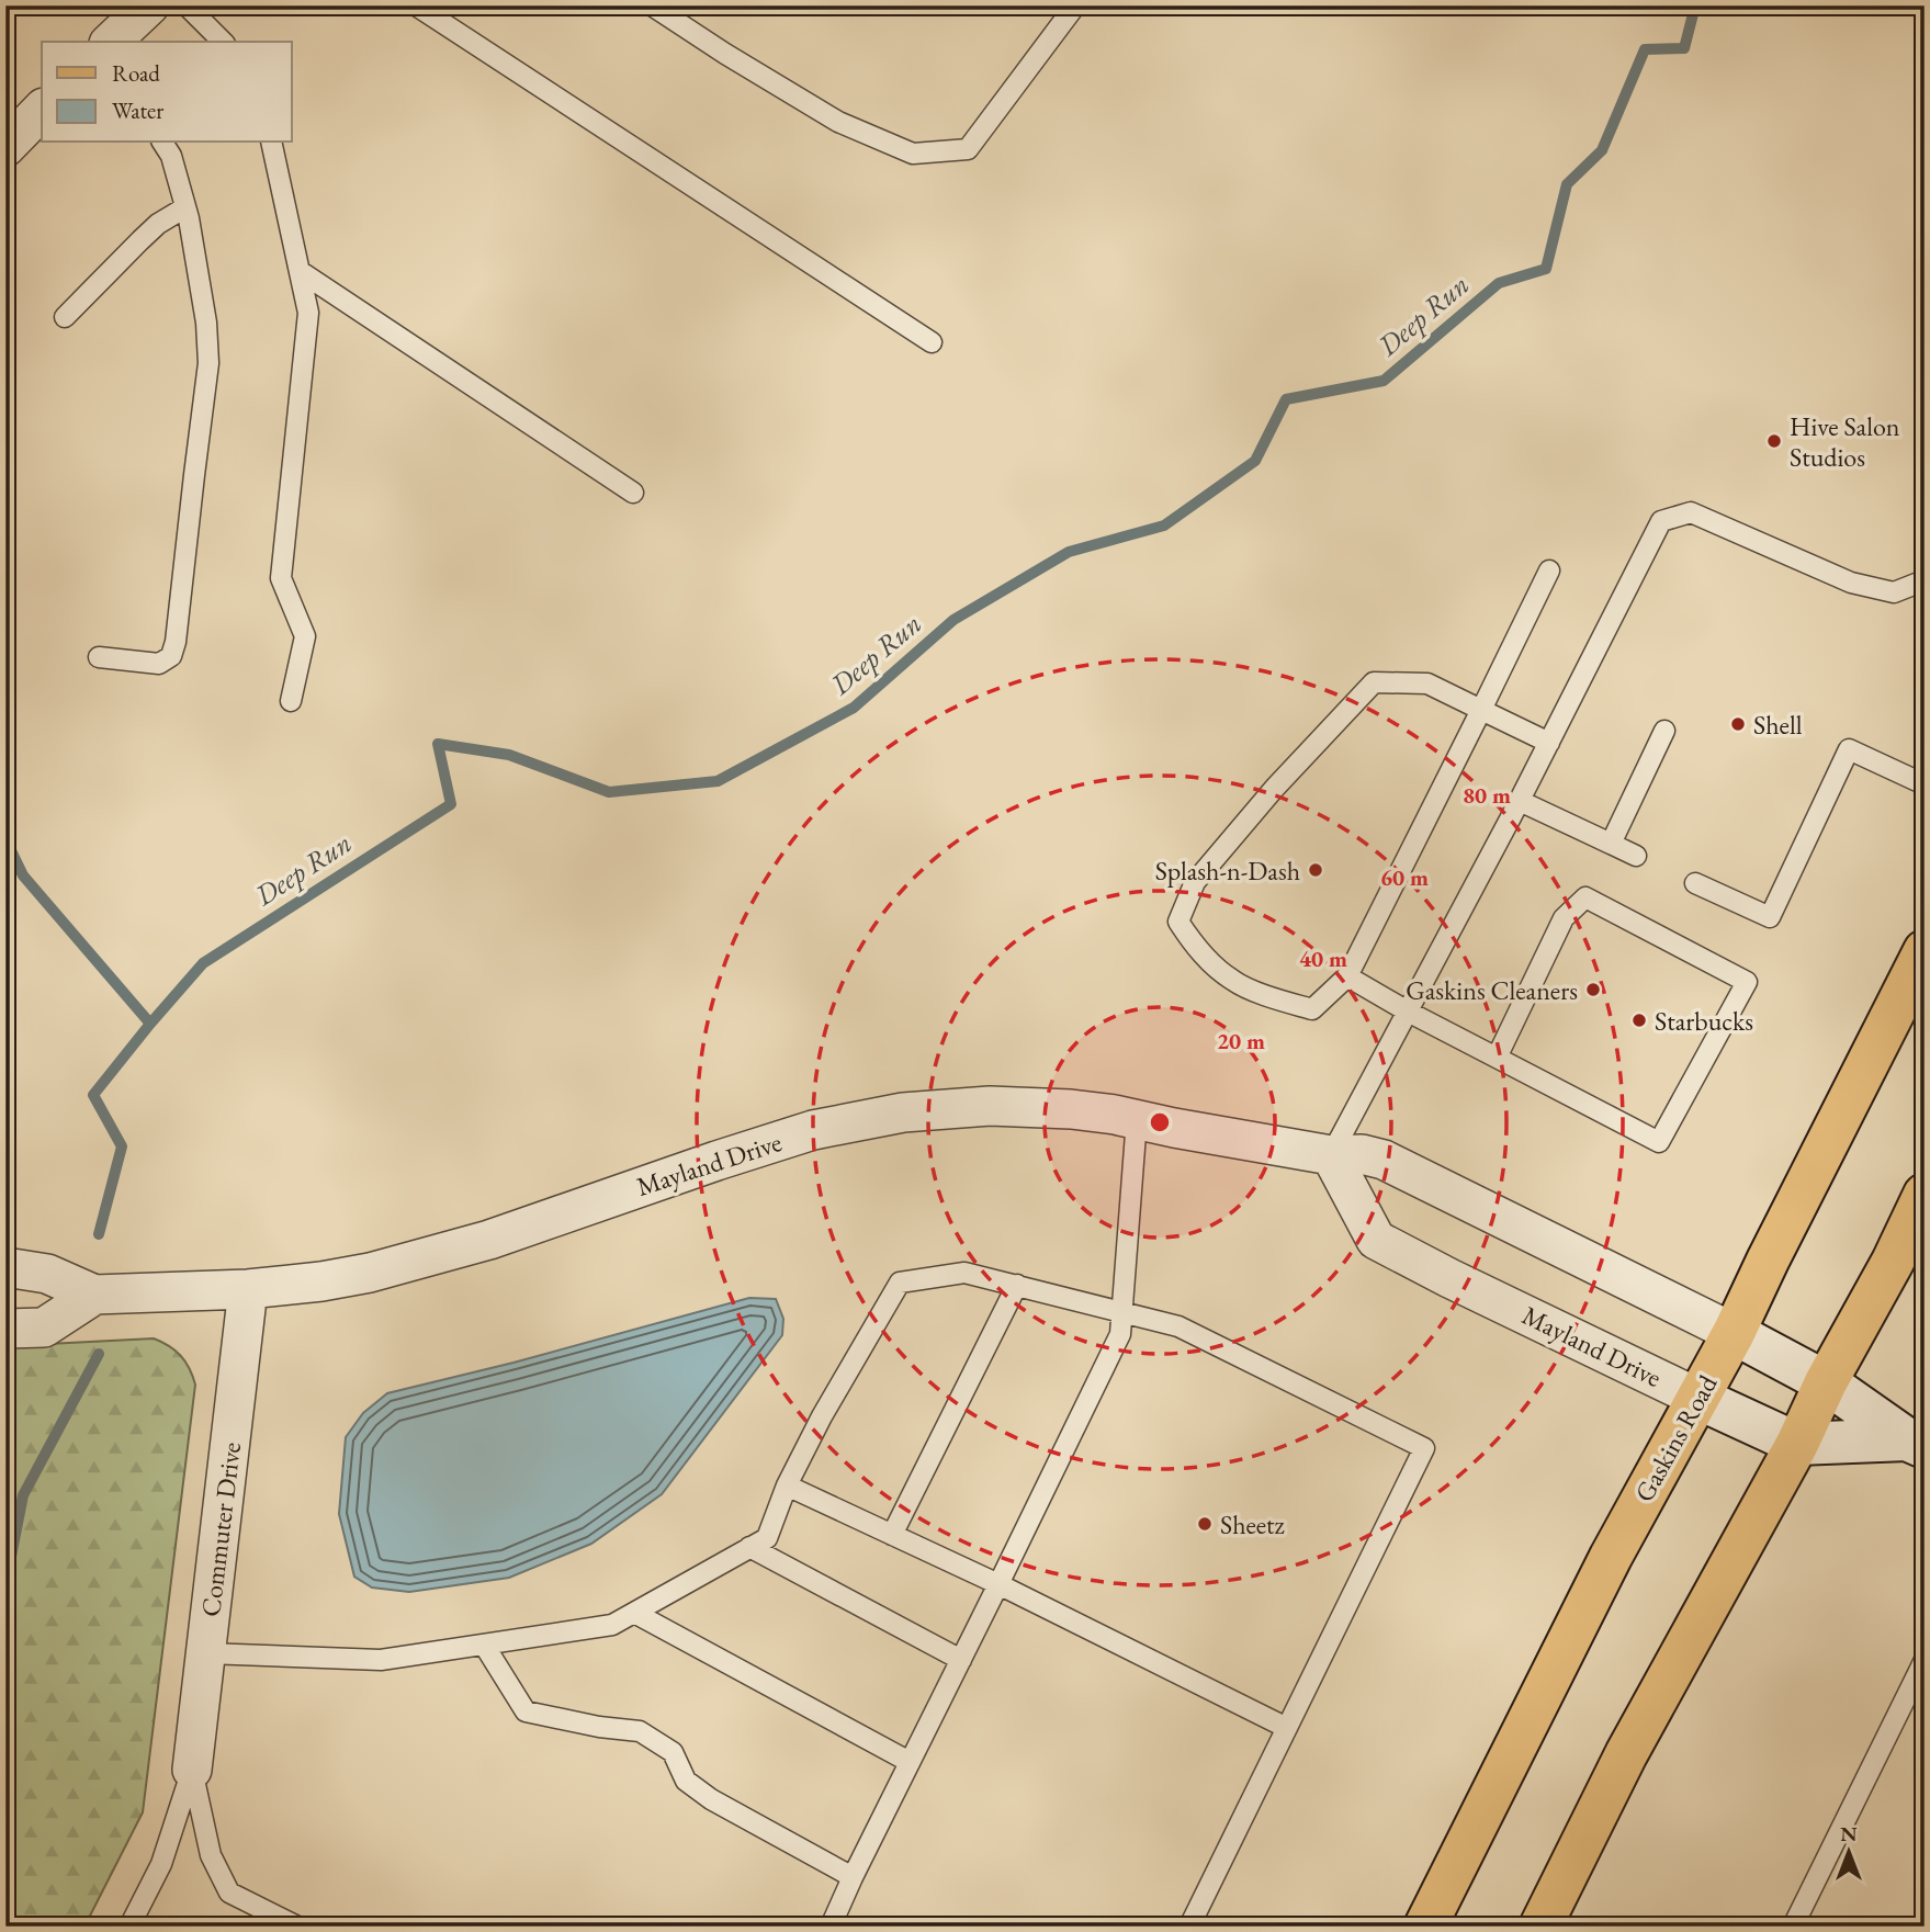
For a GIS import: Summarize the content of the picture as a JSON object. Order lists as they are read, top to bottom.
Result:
{
  "streets": {
    "main road": ["Mayland Drive", "Gaskins Road"],
    "street": ["Commuter Drive"]
  },
  "crossings": [
    ["Mayland Drive", "Gaskins Road"],
    ["Mayland Drive", "Commuter Drive"]
  ],
  "water": ["Deep Run"],
  "places": [
    "Hive Salon Studios",
    "Shell",
    "Splash-n-Dash",
    "Gaskins Cleaners",
    "Starbucks",
    "Sheetz"
  ],
  "legend": ["Road", "Water"],
  "north": "top",
  "rings": [
    "80 m",
    "60 m",
    "40 m",
    "20 m"
  ]
}
